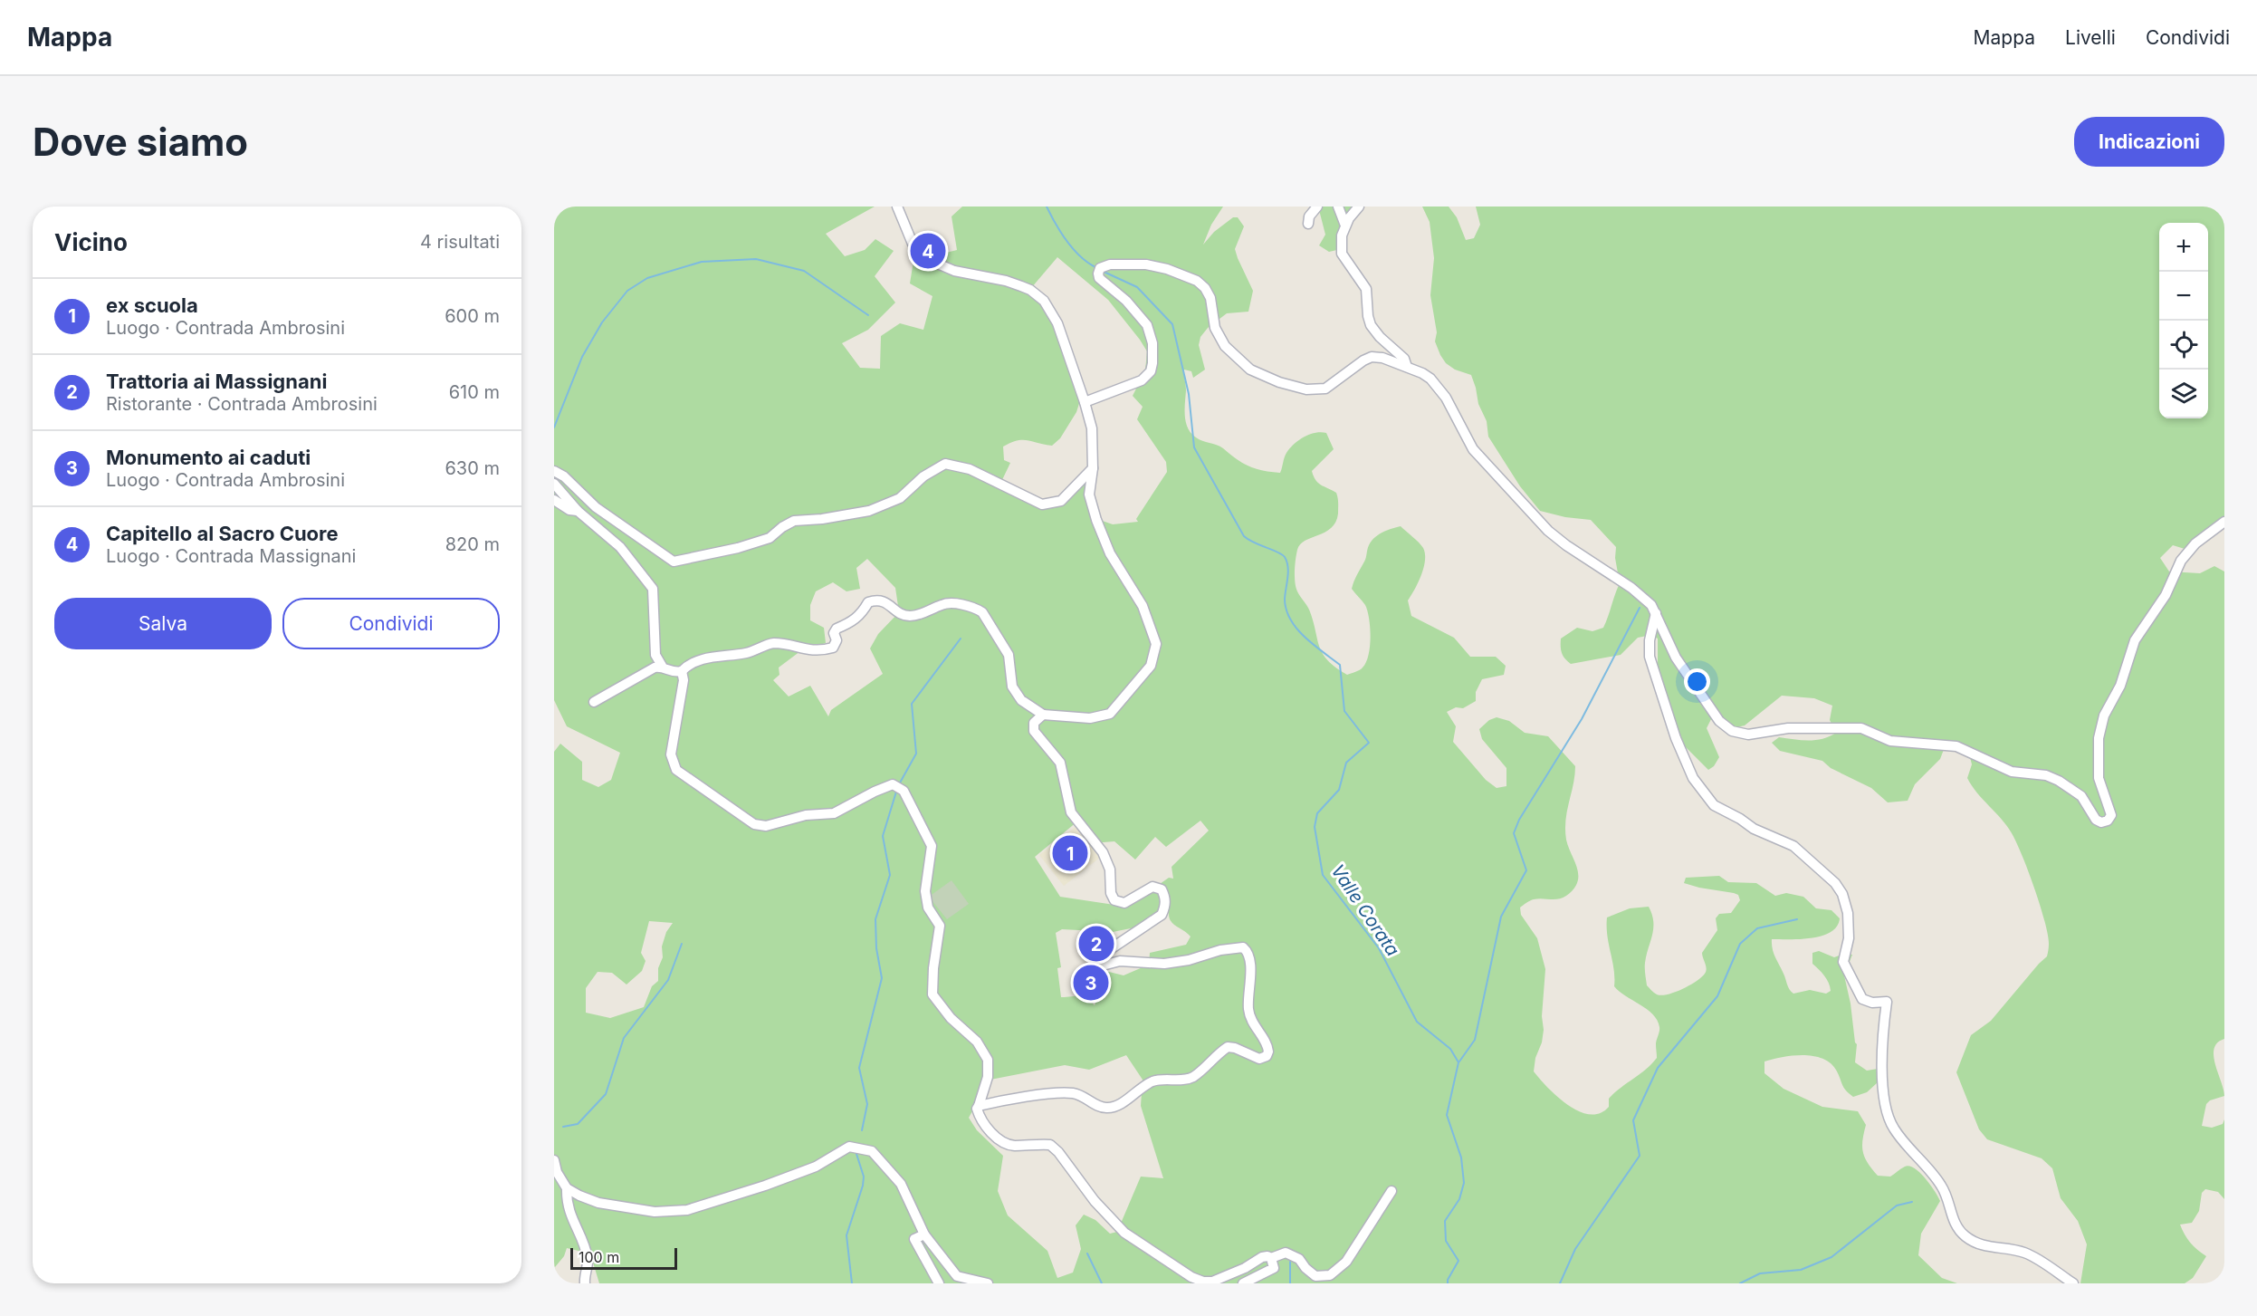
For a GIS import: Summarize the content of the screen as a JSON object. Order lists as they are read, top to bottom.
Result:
{
  "water": ["Valle Corata"],
  "scale_bar": "100 m",
  "page": {
    "header": "Mappa",
    "nav": ["Mappa", "Livelli", "Condividi"],
    "buttons": [
      "Indicazioni",
      ["Salva", "Condividi"]
    ],
    "title": "Dove siamo",
    "heading": ["Vicino", "4 risultati"],
    "map_buttons": ["+", "−"],
    "pins": [
      "4",
      "1",
      "2",
      "3"
    ],
    "list": [
      {
        "mark": "1",
        "name": "ex scuola",
        "note": "Luogo · Contrada Ambrosini",
        "value": "600 m"
      },
      {
        "mark": "2",
        "name": "Trattoria ai Massignani",
        "note": "Ristorante · Contrada Ambrosini",
        "value": "610 m"
      },
      {
        "mark": "3",
        "name": "Monumento ai caduti",
        "note": "Luogo · Contrada Ambrosini",
        "value": "630 m"
      },
      {
        "mark": "4",
        "name": "Capitello al Sacro Cuore",
        "note": "Luogo · Contrada Massignani",
        "value": "820 m"
      }
    ],
    "scale": "100 m"
  }
}
